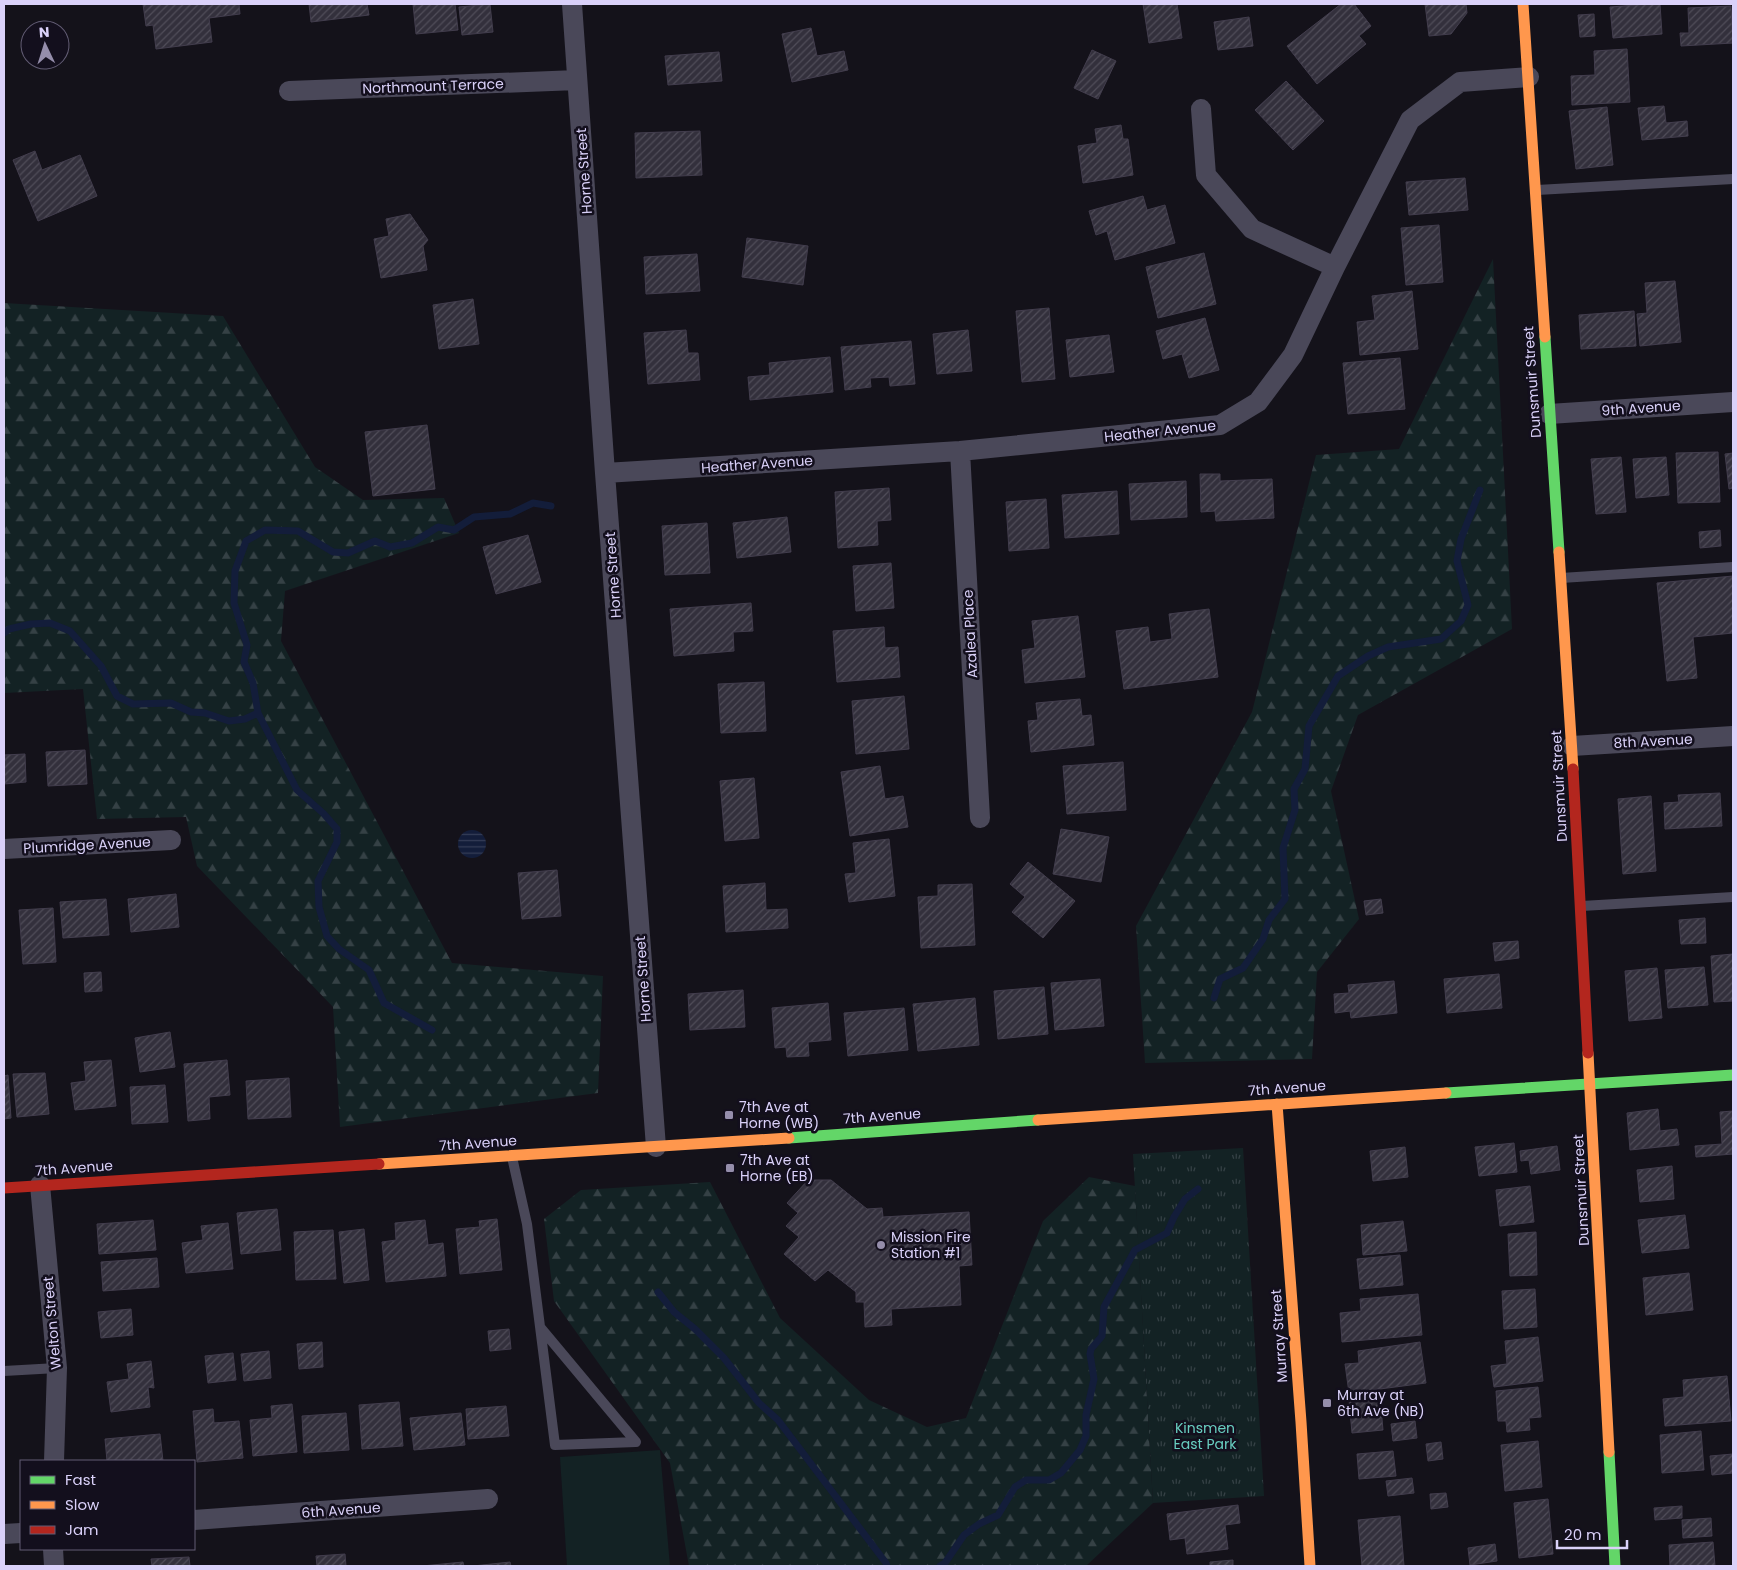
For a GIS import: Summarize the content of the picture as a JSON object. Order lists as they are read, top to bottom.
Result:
{
  "streets": {
    "street": [
      "Northmount Terrace",
      "Horne Street",
      "Dunsmuir Street",
      "9th Avenue",
      "Heather Avenue",
      "Azalea Place",
      "8th Avenue",
      "Plumridge Avenue",
      "7th Avenue",
      "Welton Street",
      "Murray Street",
      "6th Avenue"
    ]
  },
  "crossings": [
    ["Northmount Terrace", "Horne Street"],
    ["Horne Street", "Heather Avenue"],
    ["Horne Street", "7th Avenue"],
    ["Dunsmuir Street", "9th Avenue"],
    ["Dunsmuir Street", "Heather Avenue"],
    ["Dunsmuir Street", "8th Avenue"],
    ["Dunsmuir Street", "7th Avenue"],
    ["Heather Avenue", "Azalea Place"],
    ["7th Avenue", "Welton Street"],
    ["7th Avenue", "Murray Street"]
  ],
  "parks": ["Kinsmen East Park"],
  "places": {
    "transit": ["7th Ave at Horne (WB)", "7th Ave at Horne (EB)", "Murray at 6th Ave (NB)"],
    "other": ["Mission Fire Station #1"]
  },
  "legend": ["Fast", "Slow", "Jam"],
  "scale_bar": "20 m",
  "north": "top"
}
